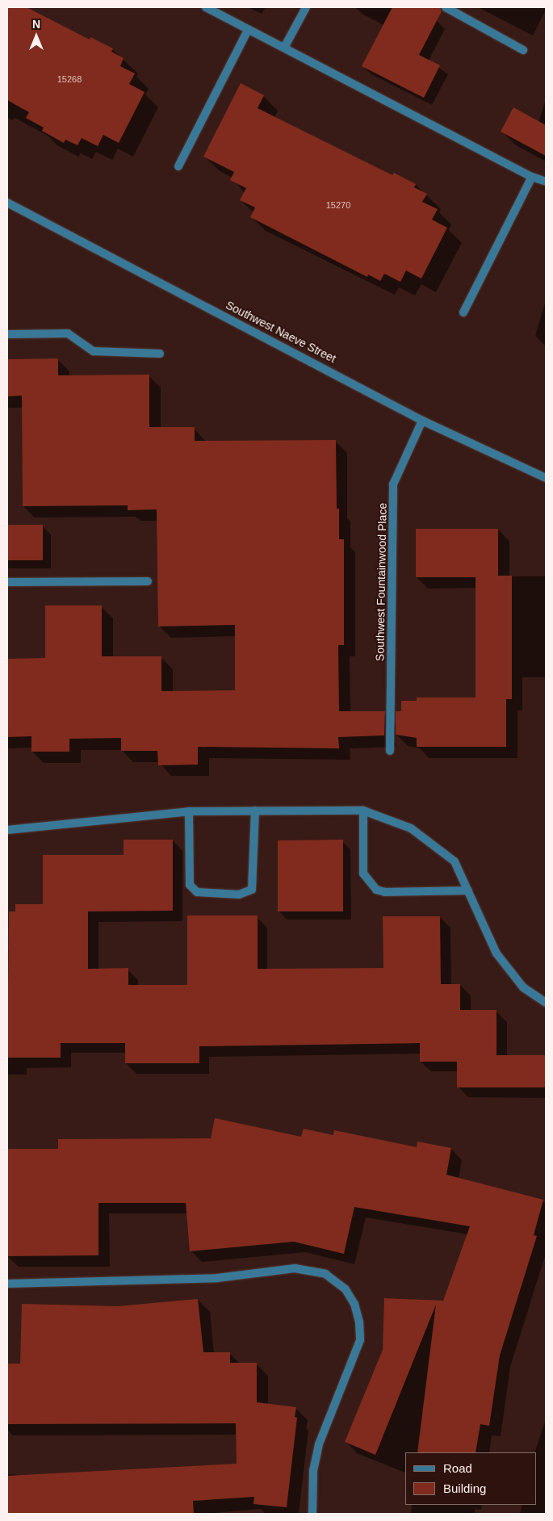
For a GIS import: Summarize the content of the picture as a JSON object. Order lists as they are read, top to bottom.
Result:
{
  "streets": {
    "street": ["Southwest Naeve Street", "Southwest Fountainwood Place"]
  },
  "crossings": [
    ["Southwest Naeve Street", "Southwest Fountainwood Place"]
  ],
  "house_numbers": ["15268", "15270"],
  "legend": ["Road", "Building"],
  "north": "top"
}
